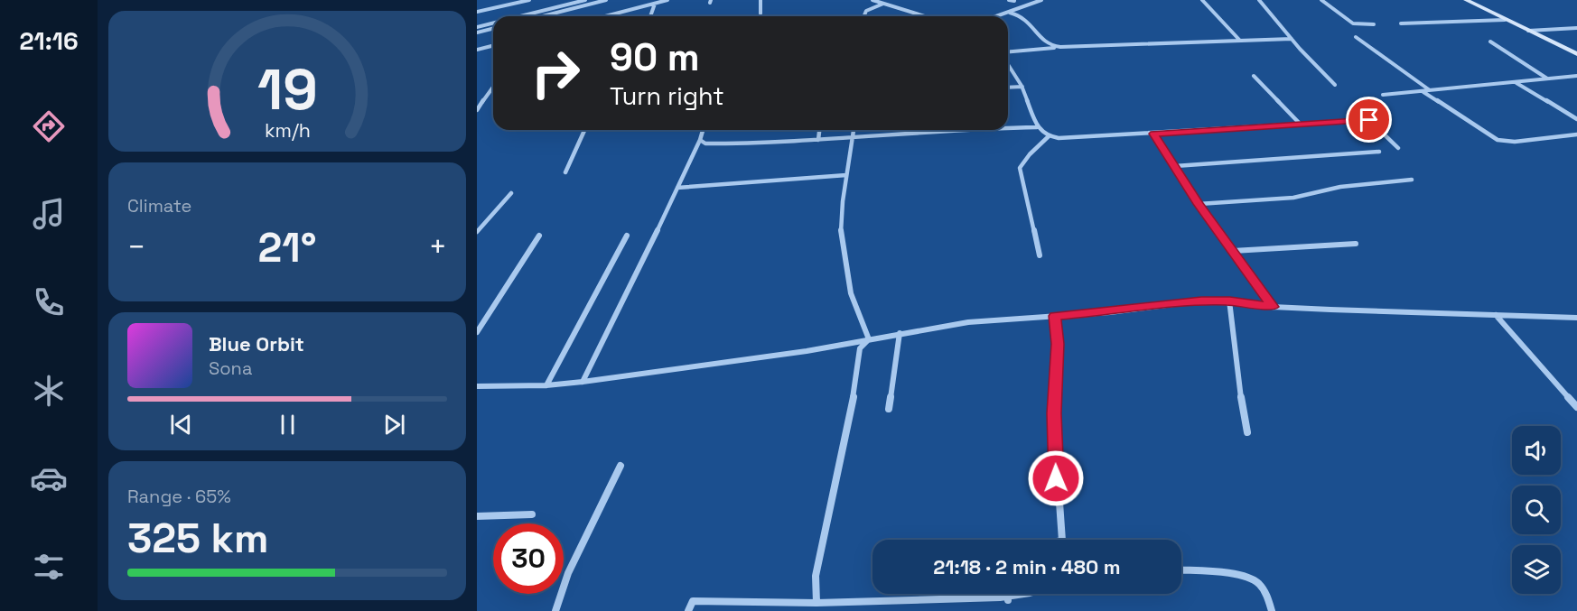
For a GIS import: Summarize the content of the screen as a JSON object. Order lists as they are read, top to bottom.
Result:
{
  "page": {
    "tabs": "21:16",
    "turn": ["90 m", "Turn right"],
    "tile": [
      "Climate",
      ["Range · 65%", "325 km"]
    ],
    "heat": ["−", "21°", "+"],
    "song": ["Blue Orbit", "Sona"],
    "limit": "30",
    "trip": "21:18 · 2 min · 480 m",
    "gauge": ["19", "km/h"]
  }
}
